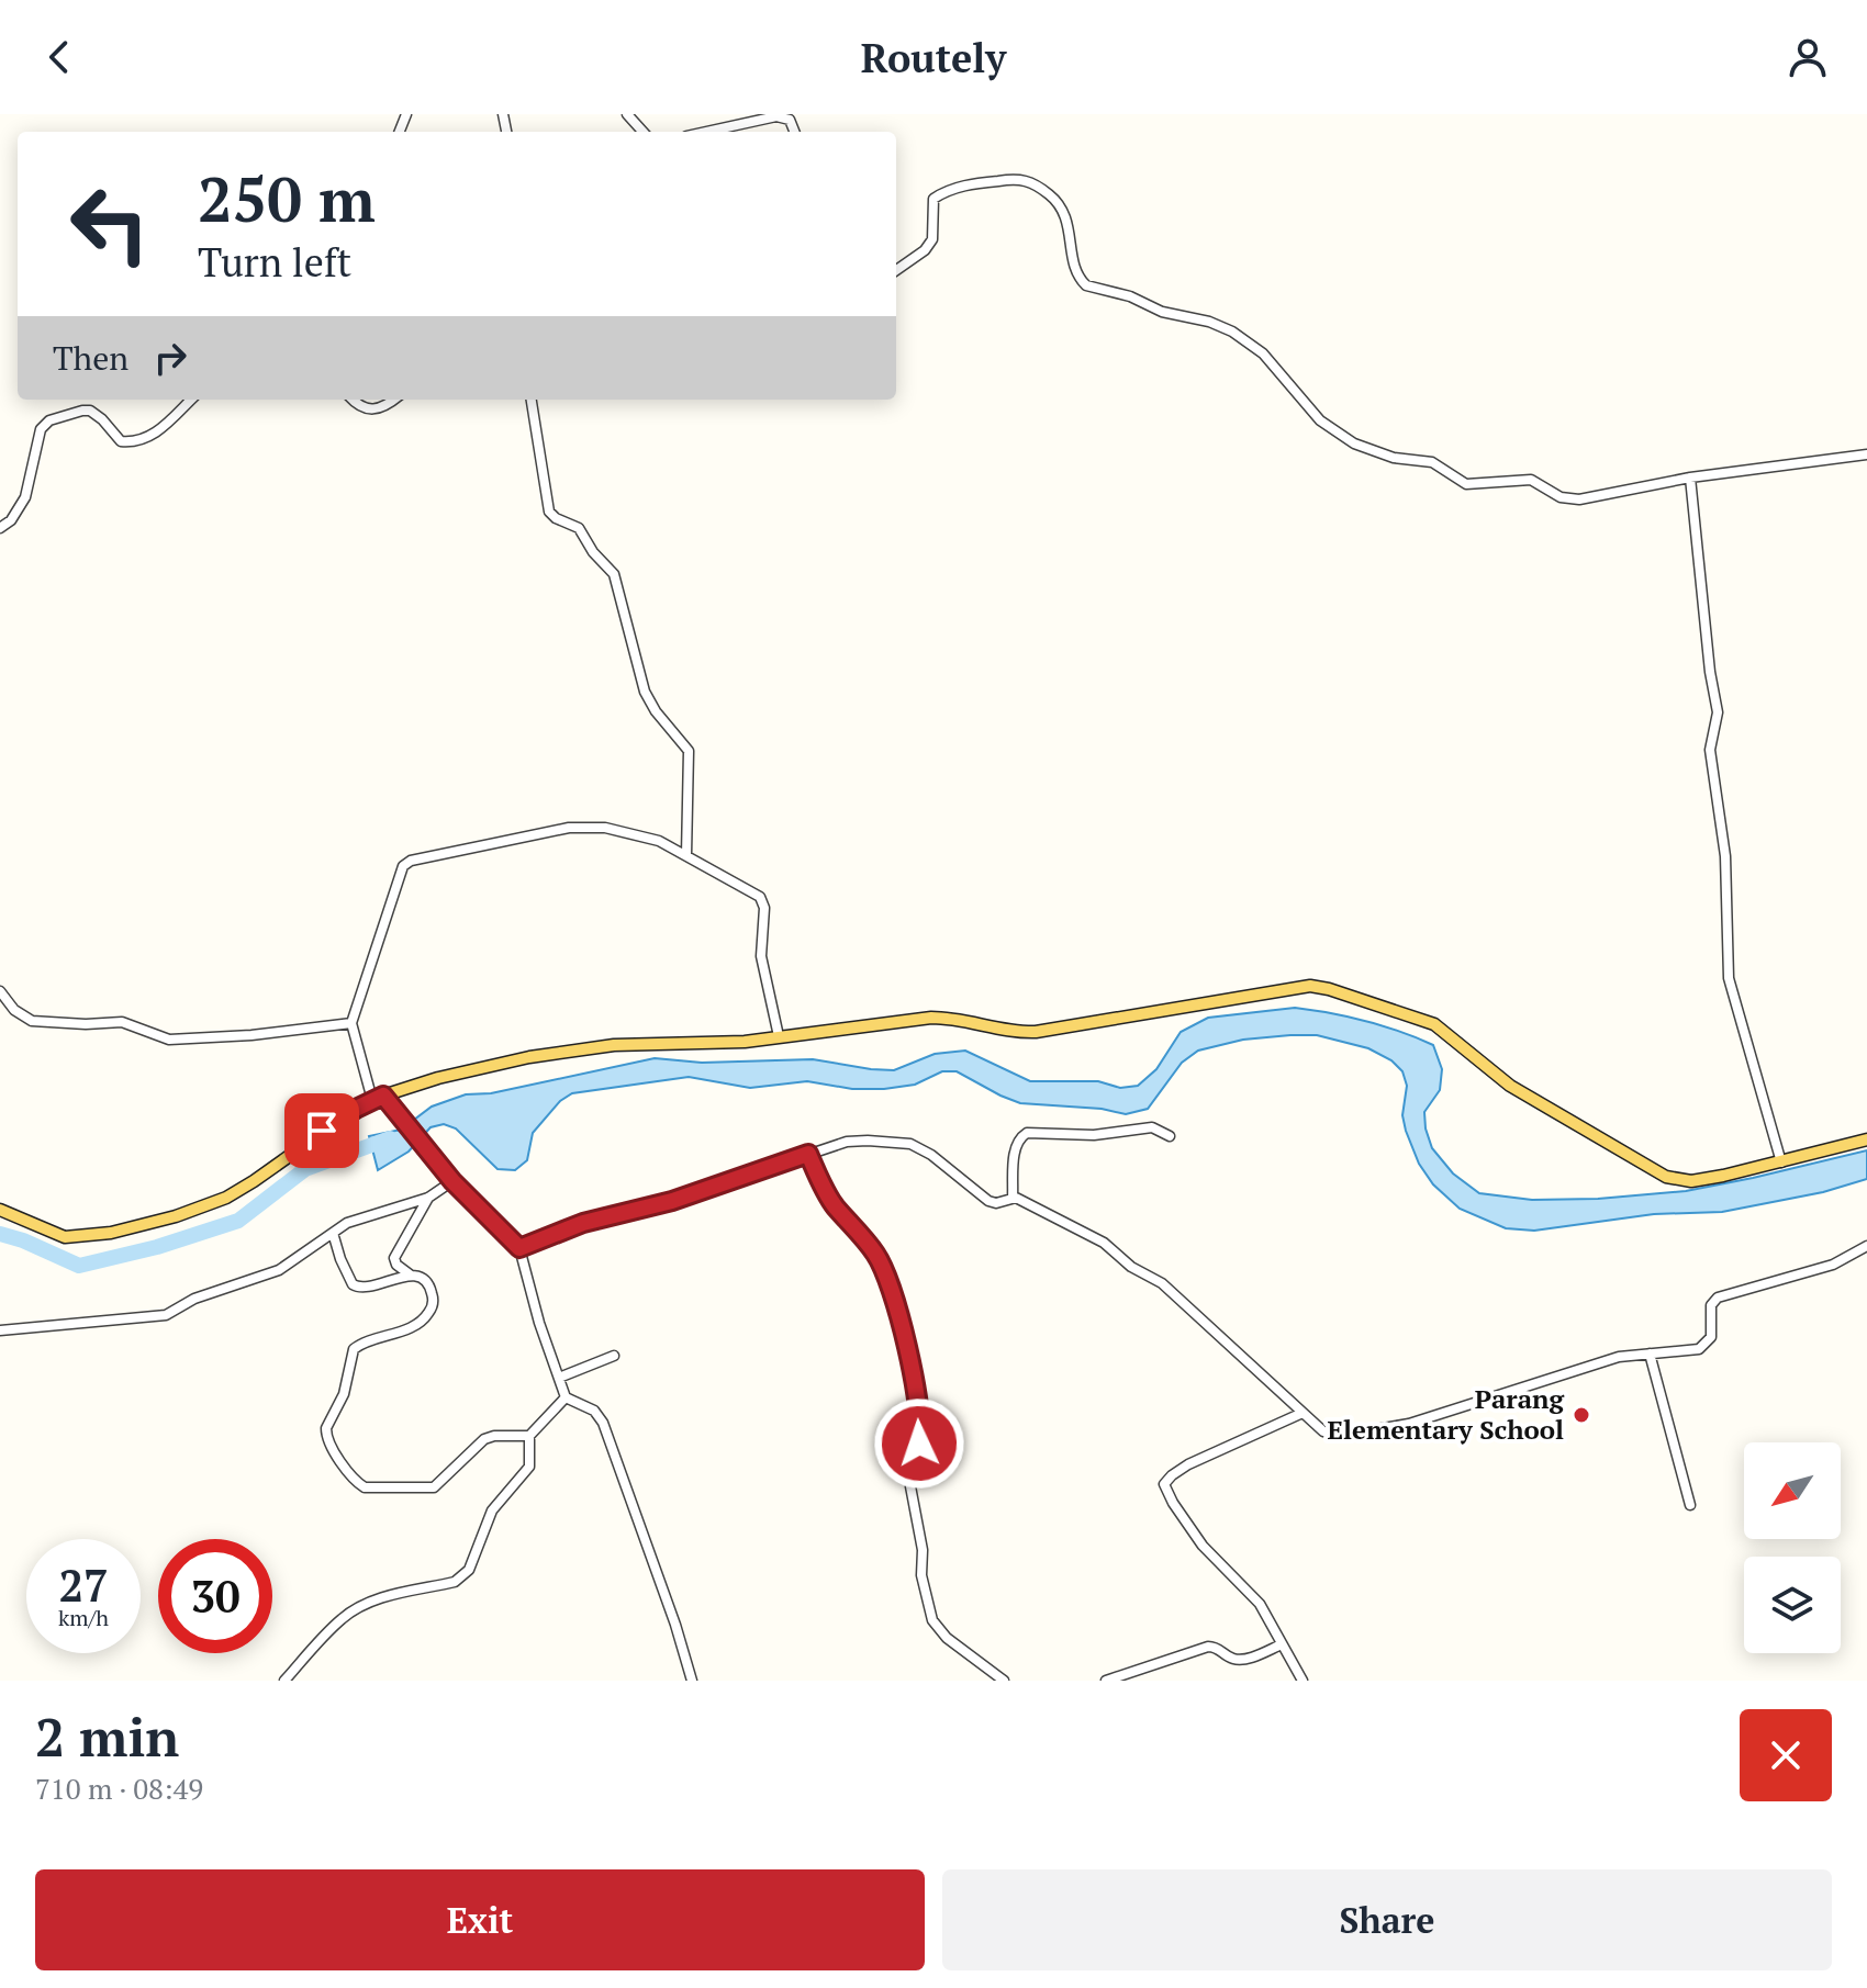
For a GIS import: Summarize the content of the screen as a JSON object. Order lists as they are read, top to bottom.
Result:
{
  "places": ["Parang Elementary School"],
  "north": "bottom left",
  "page": {
    "header": "Routely",
    "turn": ["250 m", "Turn left"],
    "then": "Then",
    "speed": "27 km/h",
    "limit": "30",
    "heading": ["2 min", "710 m · 08:49"],
    "buttons": ["Exit", "Share"]
  }
}
